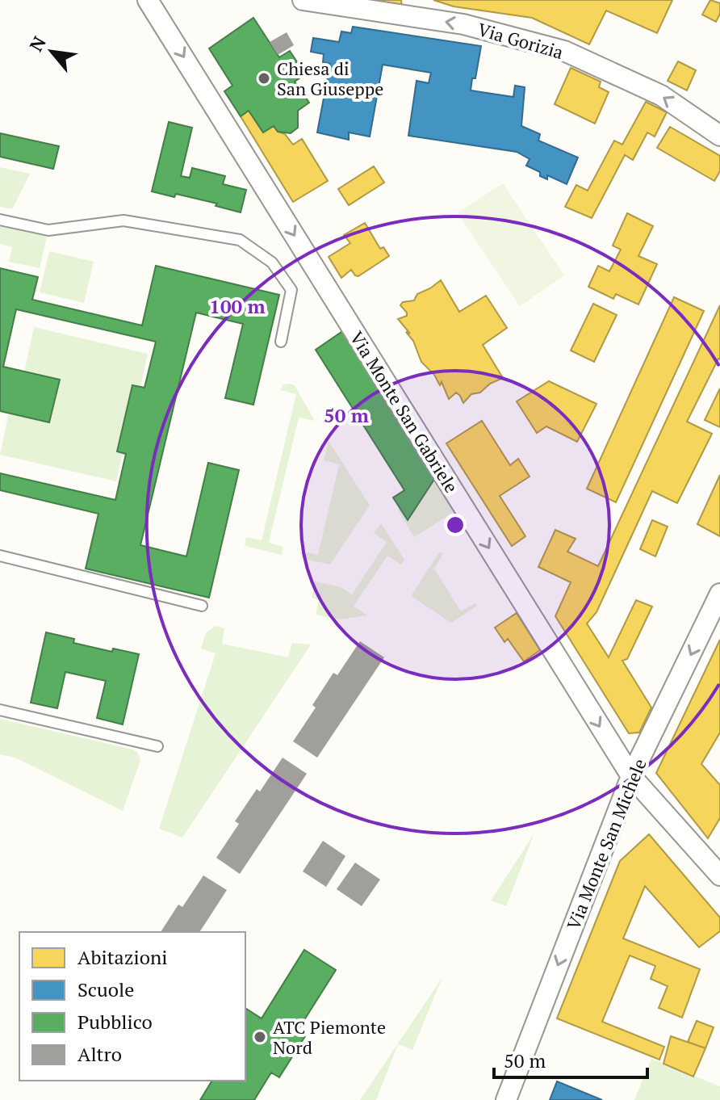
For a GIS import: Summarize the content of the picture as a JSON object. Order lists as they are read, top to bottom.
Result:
{
  "streets": {
    "street": ["Via Gorizia", "Via Monte San Gabriele", "Via Monte San Michele"]
  },
  "crossings": [
    ["Via Monte San Gabriele", "Via Monte San Michele"]
  ],
  "one_way": ["Via Gorizia", "Via Monte San Gabriele", "Via Monte San Michele"],
  "places": ["Chiesa di San Giuseppe", "ATC Piemonte Nord"],
  "legend": [
    "Abitazioni",
    "Scuole",
    "Pubblico",
    "Altro"
  ],
  "scale_bar": "50 m",
  "north": "top left",
  "rings": ["100 m", "50 m"]
}
